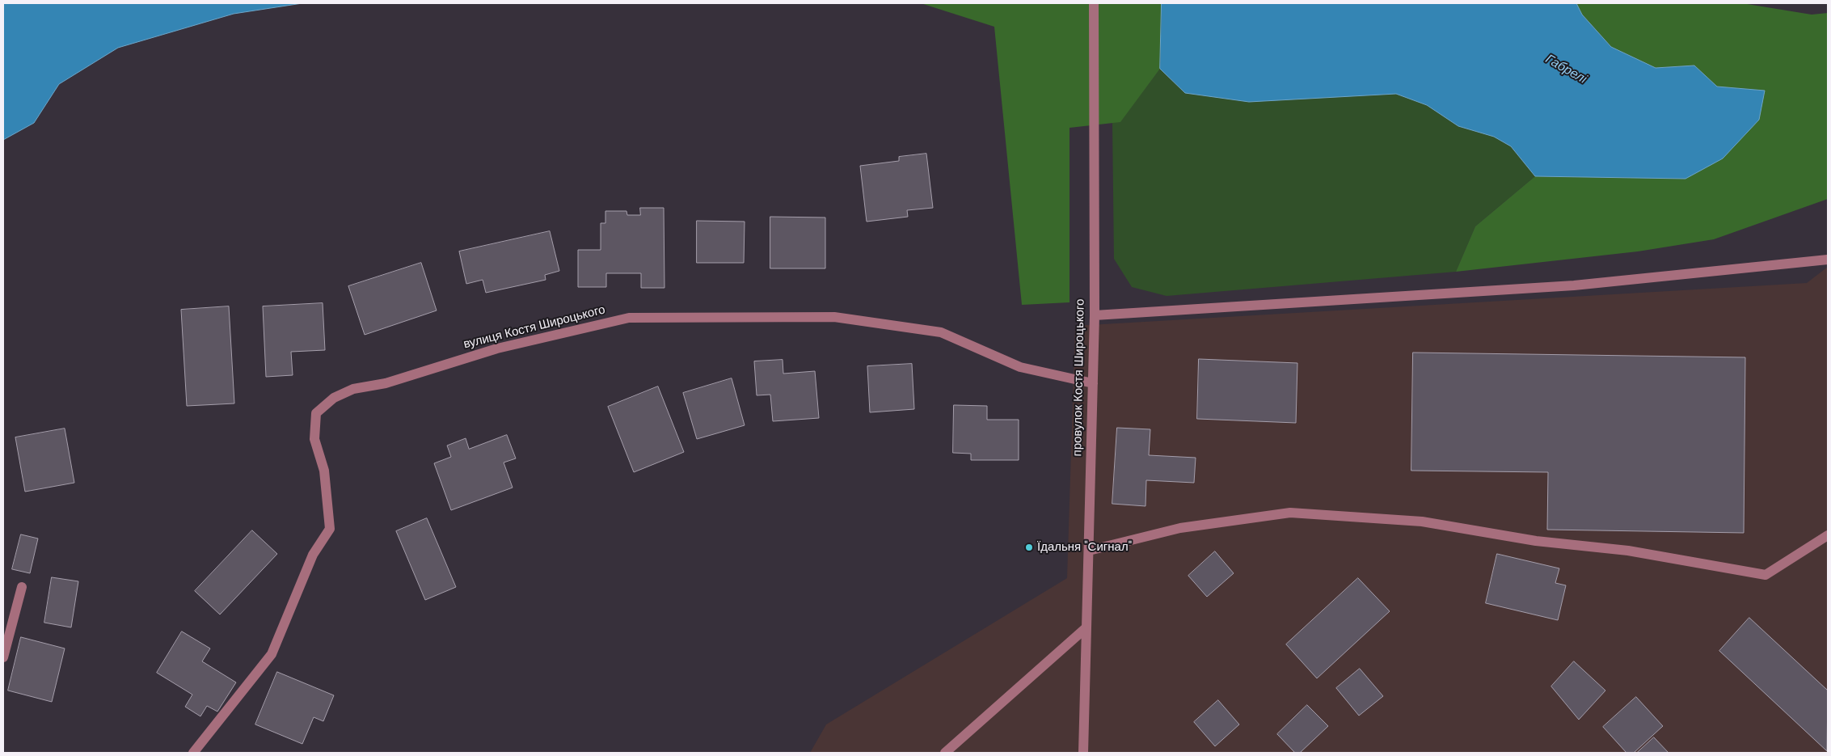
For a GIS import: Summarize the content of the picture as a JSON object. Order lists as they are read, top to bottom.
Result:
{
  "streets": {
    "street": ["вулиця Костя Широцького", "провулок Костя Широцького"]
  },
  "crossings": [
    ["вулиця Костя Широцького", "провулок Костя Широцького"]
  ],
  "water": ["Габрелі"],
  "places": ["Їдальня \"Сигнал\""]
}
